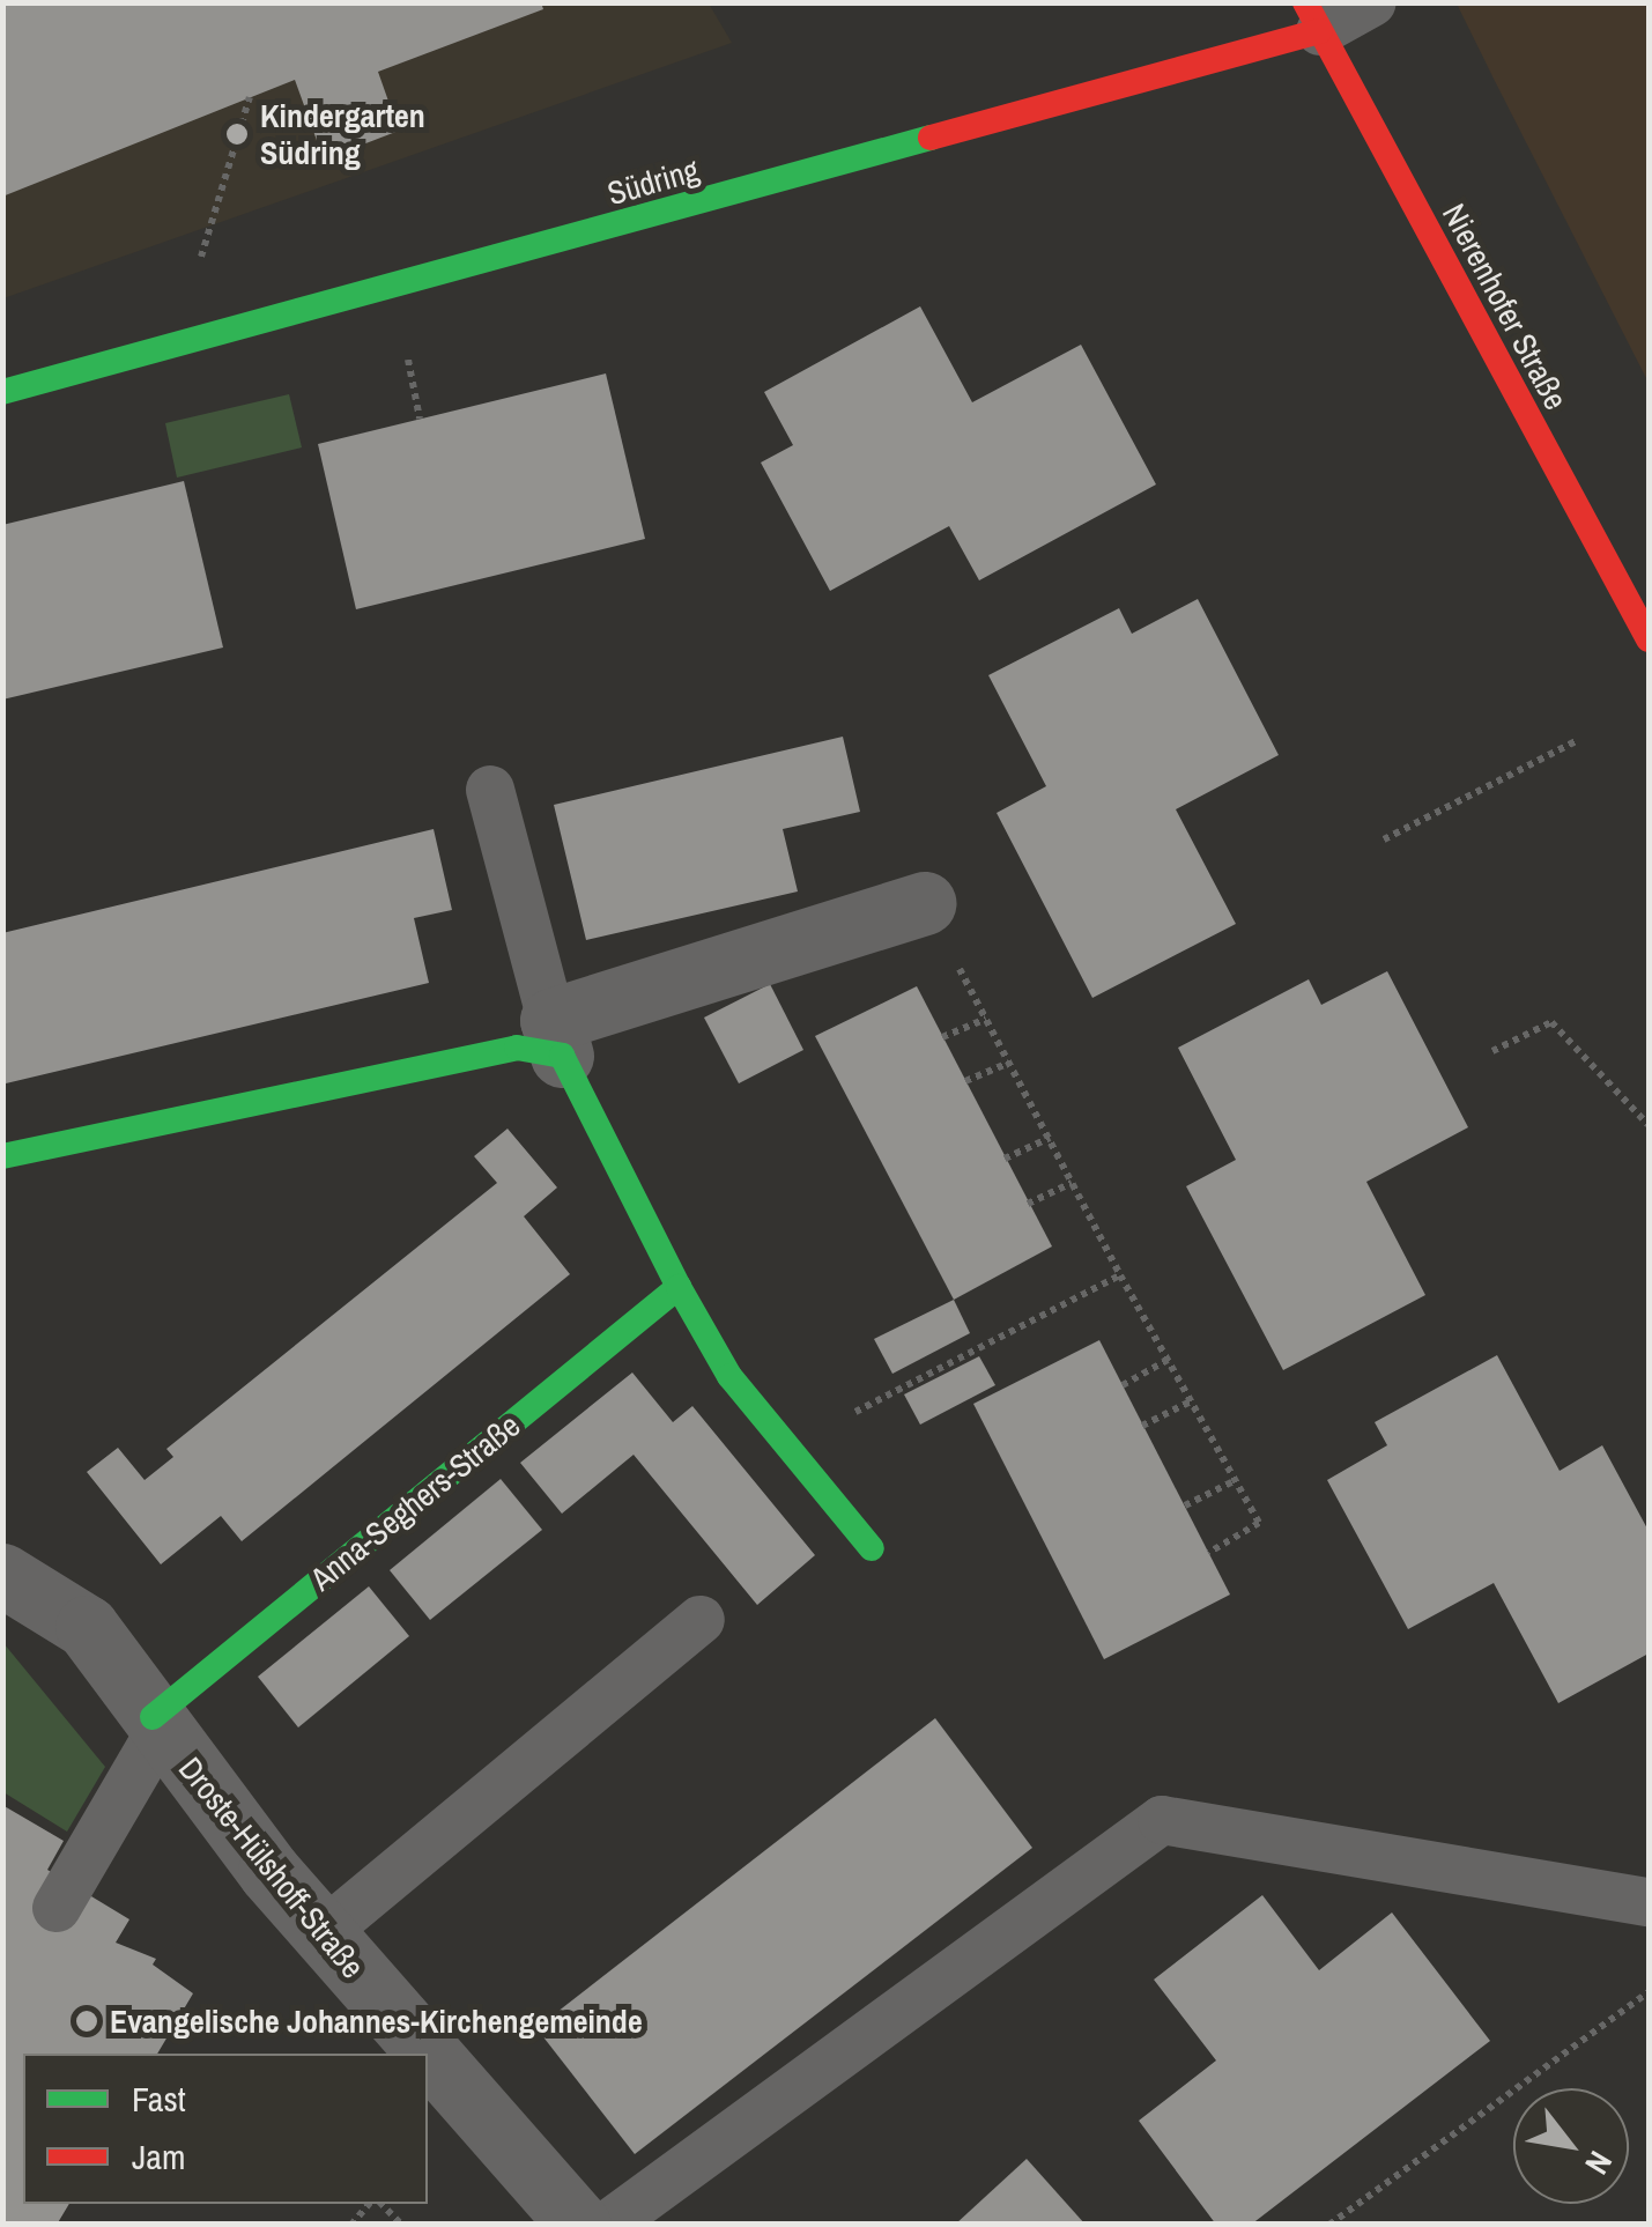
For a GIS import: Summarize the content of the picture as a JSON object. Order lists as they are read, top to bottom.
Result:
{
  "streets": {
    "street": [
      "Südring",
      "Nierenhofer Straße",
      "Anna-Seghers-Straße",
      "Droste-Hülshoff-Straße"
    ]
  },
  "crossings": [
    ["Südring", "Nierenhofer Straße"],
    ["Anna-Seghers-Straße", "Droste-Hülshoff-Straße"]
  ],
  "places": ["Kindergarten Südring", "Evangelische Johannes-Kirchengemeinde"],
  "legend": ["Fast", "Jam"],
  "north": "bottom right"
}
